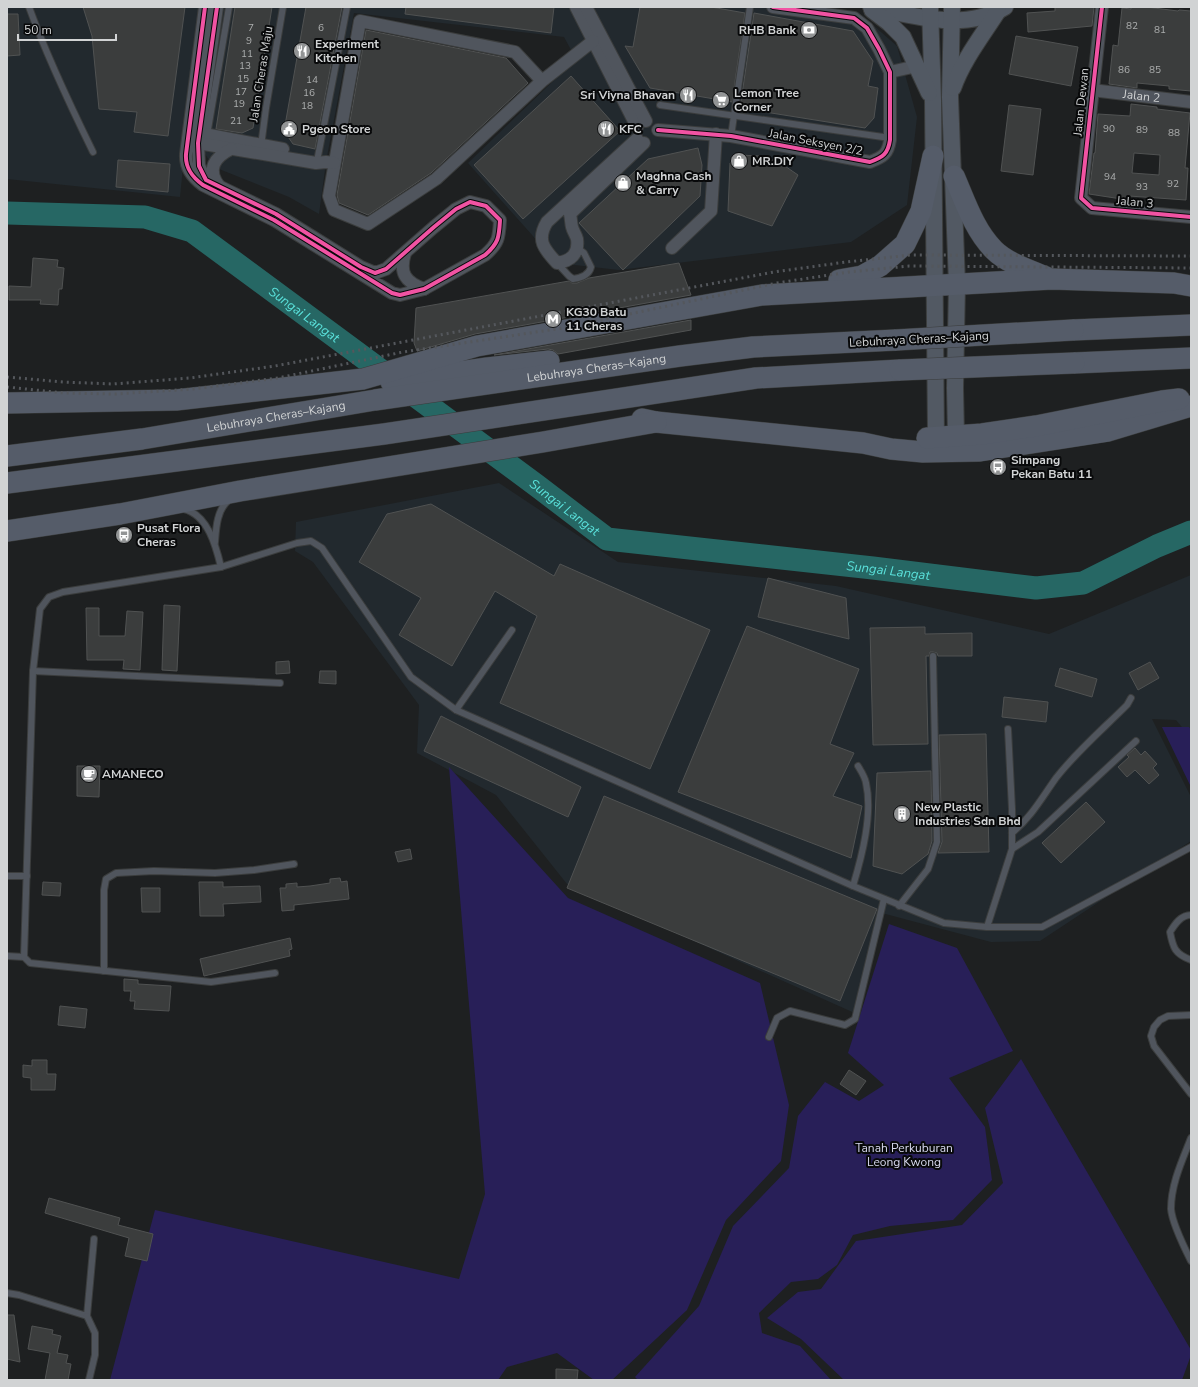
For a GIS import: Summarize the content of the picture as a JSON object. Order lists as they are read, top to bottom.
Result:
{
  "streets": {
    "highway": ["Lebuhraya Cheras–Kajang"],
    "street": [
      "Jalan 2",
      "Jalan Dewan",
      "Jalan Seksyen 2/2",
      "Jalan 3"
    ],
    "lane": ["Jalan Cheras Maju"]
  },
  "crossings": [
    ["Jalan 2", "Jalan Dewan"],
    ["Jalan Dewan", "Jalan 3"]
  ],
  "water": ["Sungai Langat"],
  "parks": ["Tanah Perkuburan Leong Kwong"],
  "places": {
    "bank": ["RHB Bank"],
    "restaurant": ["Experiment Kitchen", "Sri Viyna Bhavan", "KFC"],
    "supermarket": ["Lemon Tree Corner"],
    "public building": ["Pgeon Store"],
    "shop": ["MR.DIY", "Maghna Cash & Carry"],
    "metro station": ["KG30 Batu 11 Cheras"],
    "bus stop": ["Simpang Pekan Batu 11", "Pusat Flora Cheras"],
    "cafe": ["AMANECO"],
    "building": ["New Plastic Industries Sdn Bhd"]
  },
  "house_numbers": [
    "82",
    "7",
    "6",
    "81",
    "9",
    "11",
    "13",
    "86",
    "85",
    "15",
    "14",
    "17",
    "16",
    "19",
    "18",
    "21",
    "90",
    "89",
    "88",
    "94",
    "92",
    "93"
  ],
  "scale_bar": "50 m"
}
